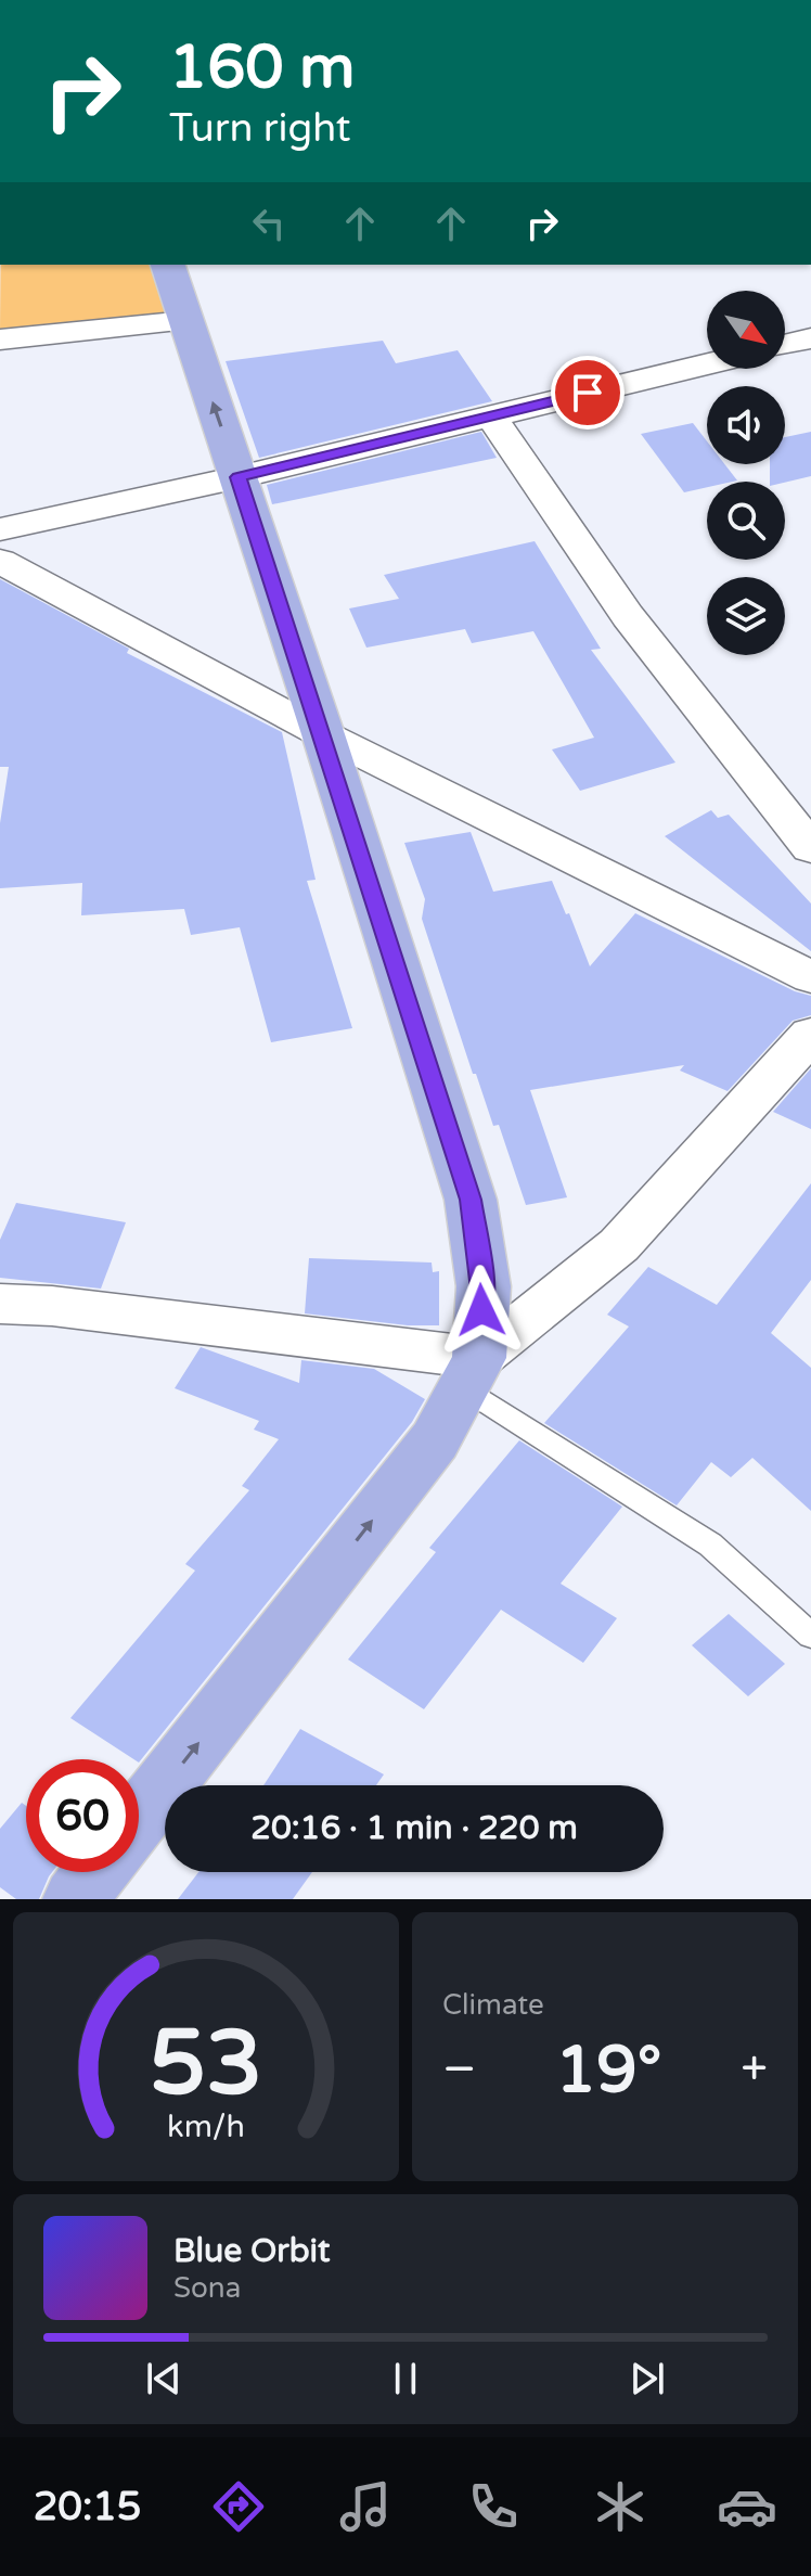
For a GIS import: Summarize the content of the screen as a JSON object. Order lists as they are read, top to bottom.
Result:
{
  "north": "bottom right",
  "page": {
    "turn": ["160 m", "Turn right"],
    "limit": "60",
    "trip": "20:16 · 1 min · 220 m",
    "tile": "Climate",
    "heat": ["−", "19°", "+"],
    "song": ["Blue Orbit", "Sona"],
    "tabs": "20:15",
    "gauge": ["53", "km/h"]
  }
}
